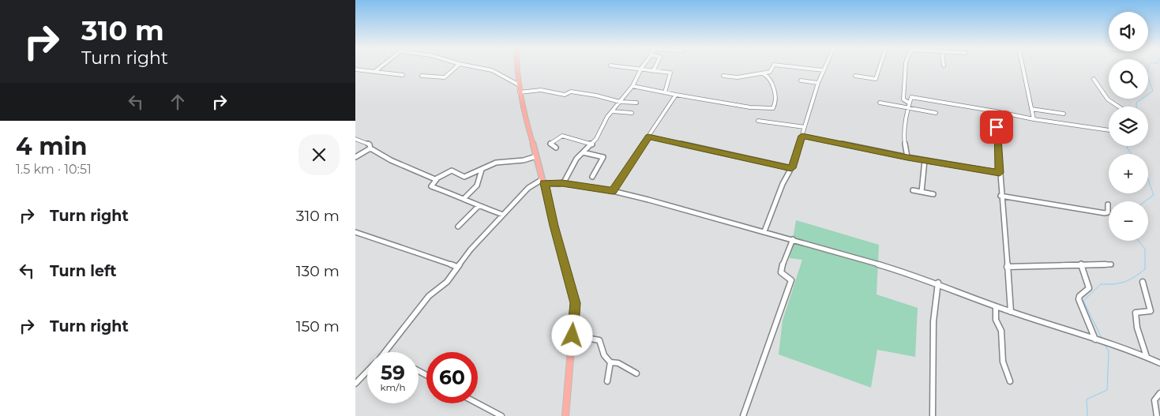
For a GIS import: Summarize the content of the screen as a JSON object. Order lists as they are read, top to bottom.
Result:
{
  "page": {
    "turn": ["310 m", "Turn right"],
    "map_buttons": ["+", "−"],
    "heading": ["4 min", "1.5 km · 10:51"],
    "list": [
      {
        "name": "Turn right",
        "value": "310 m"
      },
      {
        "name": "Turn left",
        "value": "130 m"
      },
      {
        "name": "Turn right",
        "value": "150 m"
      }
    ],
    "speed": "59 km/h",
    "limit": "60"
  }
}
